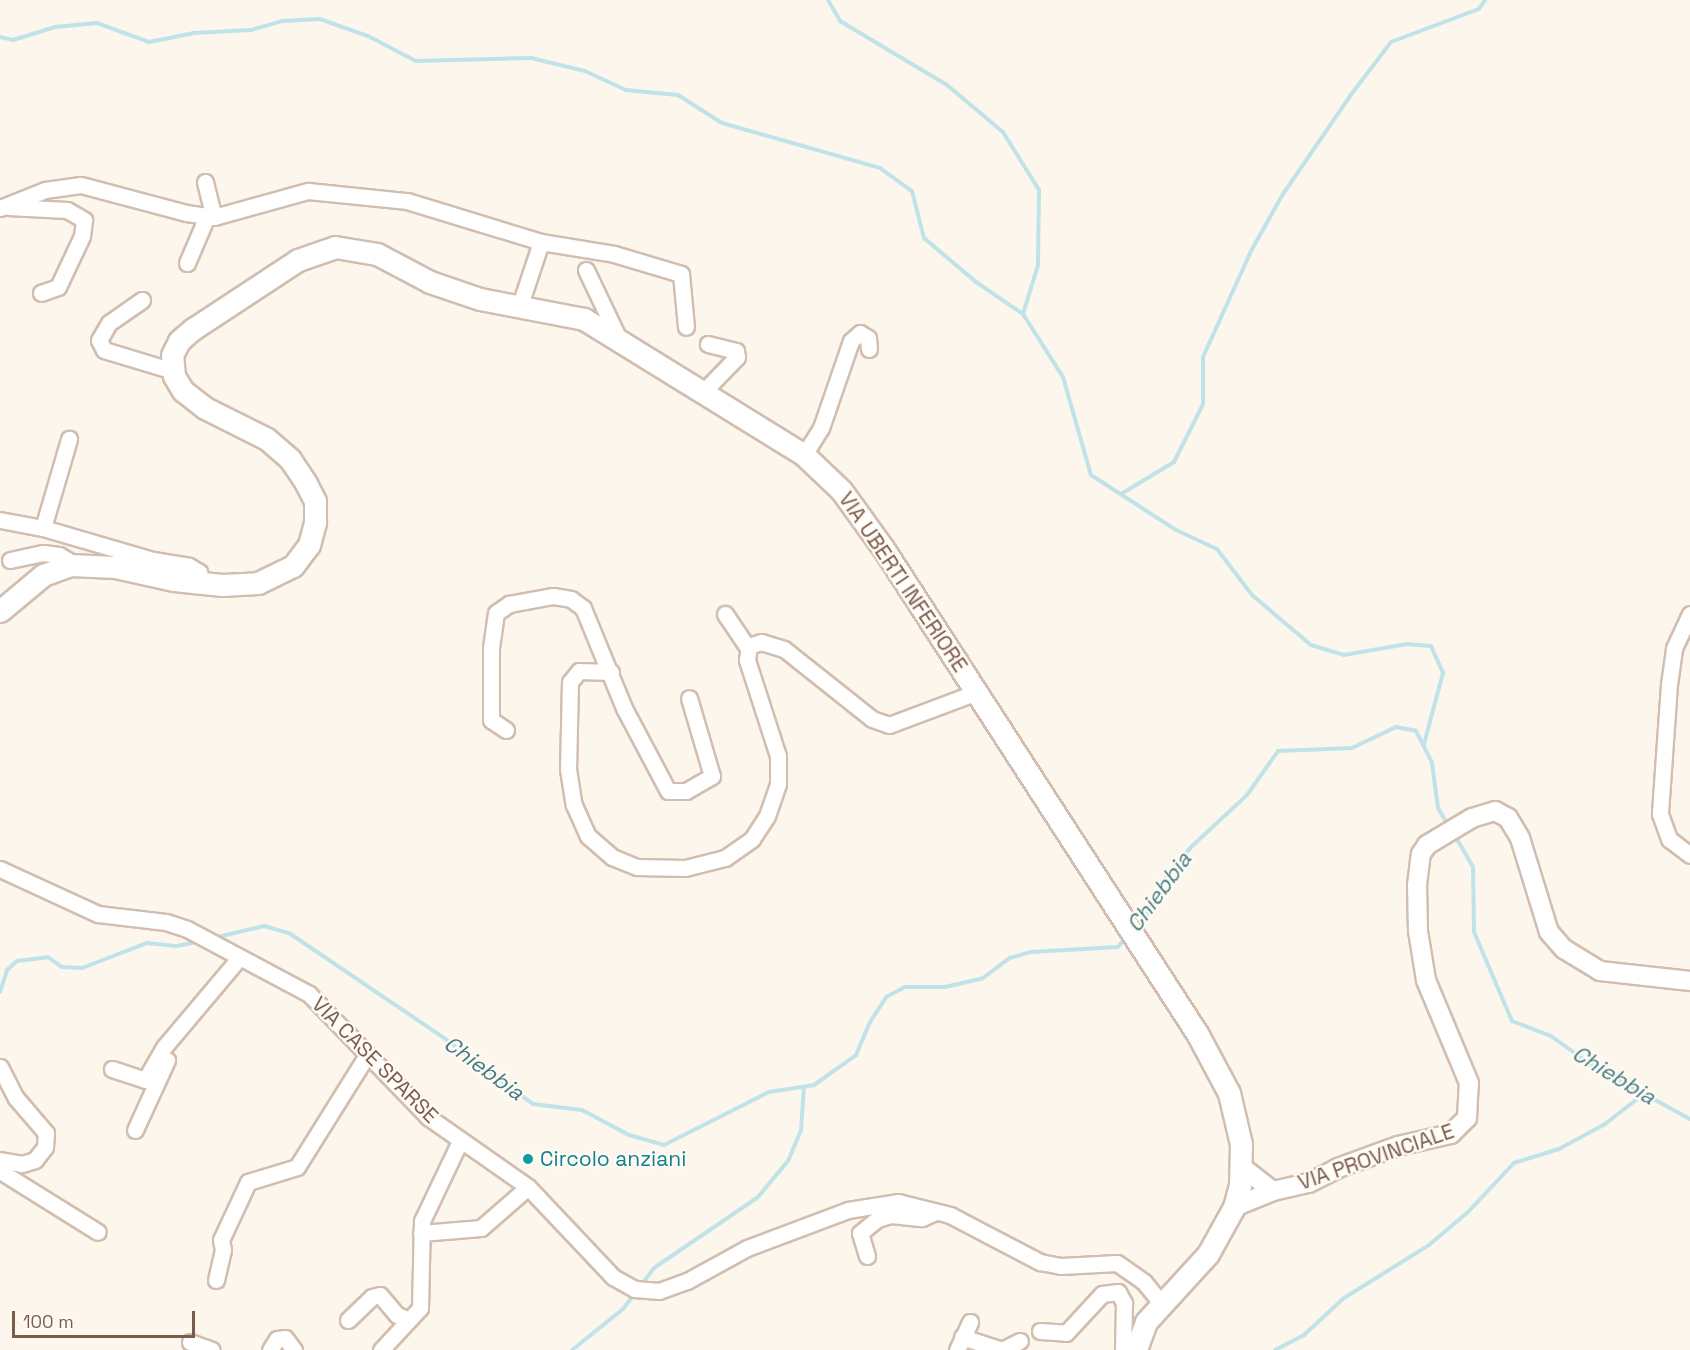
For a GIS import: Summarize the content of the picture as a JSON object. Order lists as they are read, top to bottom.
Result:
{
  "streets": {
    "main road": ["VIA UBERTI INFERIORE"],
    "street": ["VIA CASE SPARSE", "VIA PROVINCIALE"]
  },
  "crossings": [
    ["VIA UBERTI INFERIORE", "VIA CASE SPARSE"],
    ["VIA UBERTI INFERIORE", "VIA PROVINCIALE"]
  ],
  "water": ["Chiebbia"],
  "places": ["Circolo anziani"],
  "scale_bar": "100 m"
}
